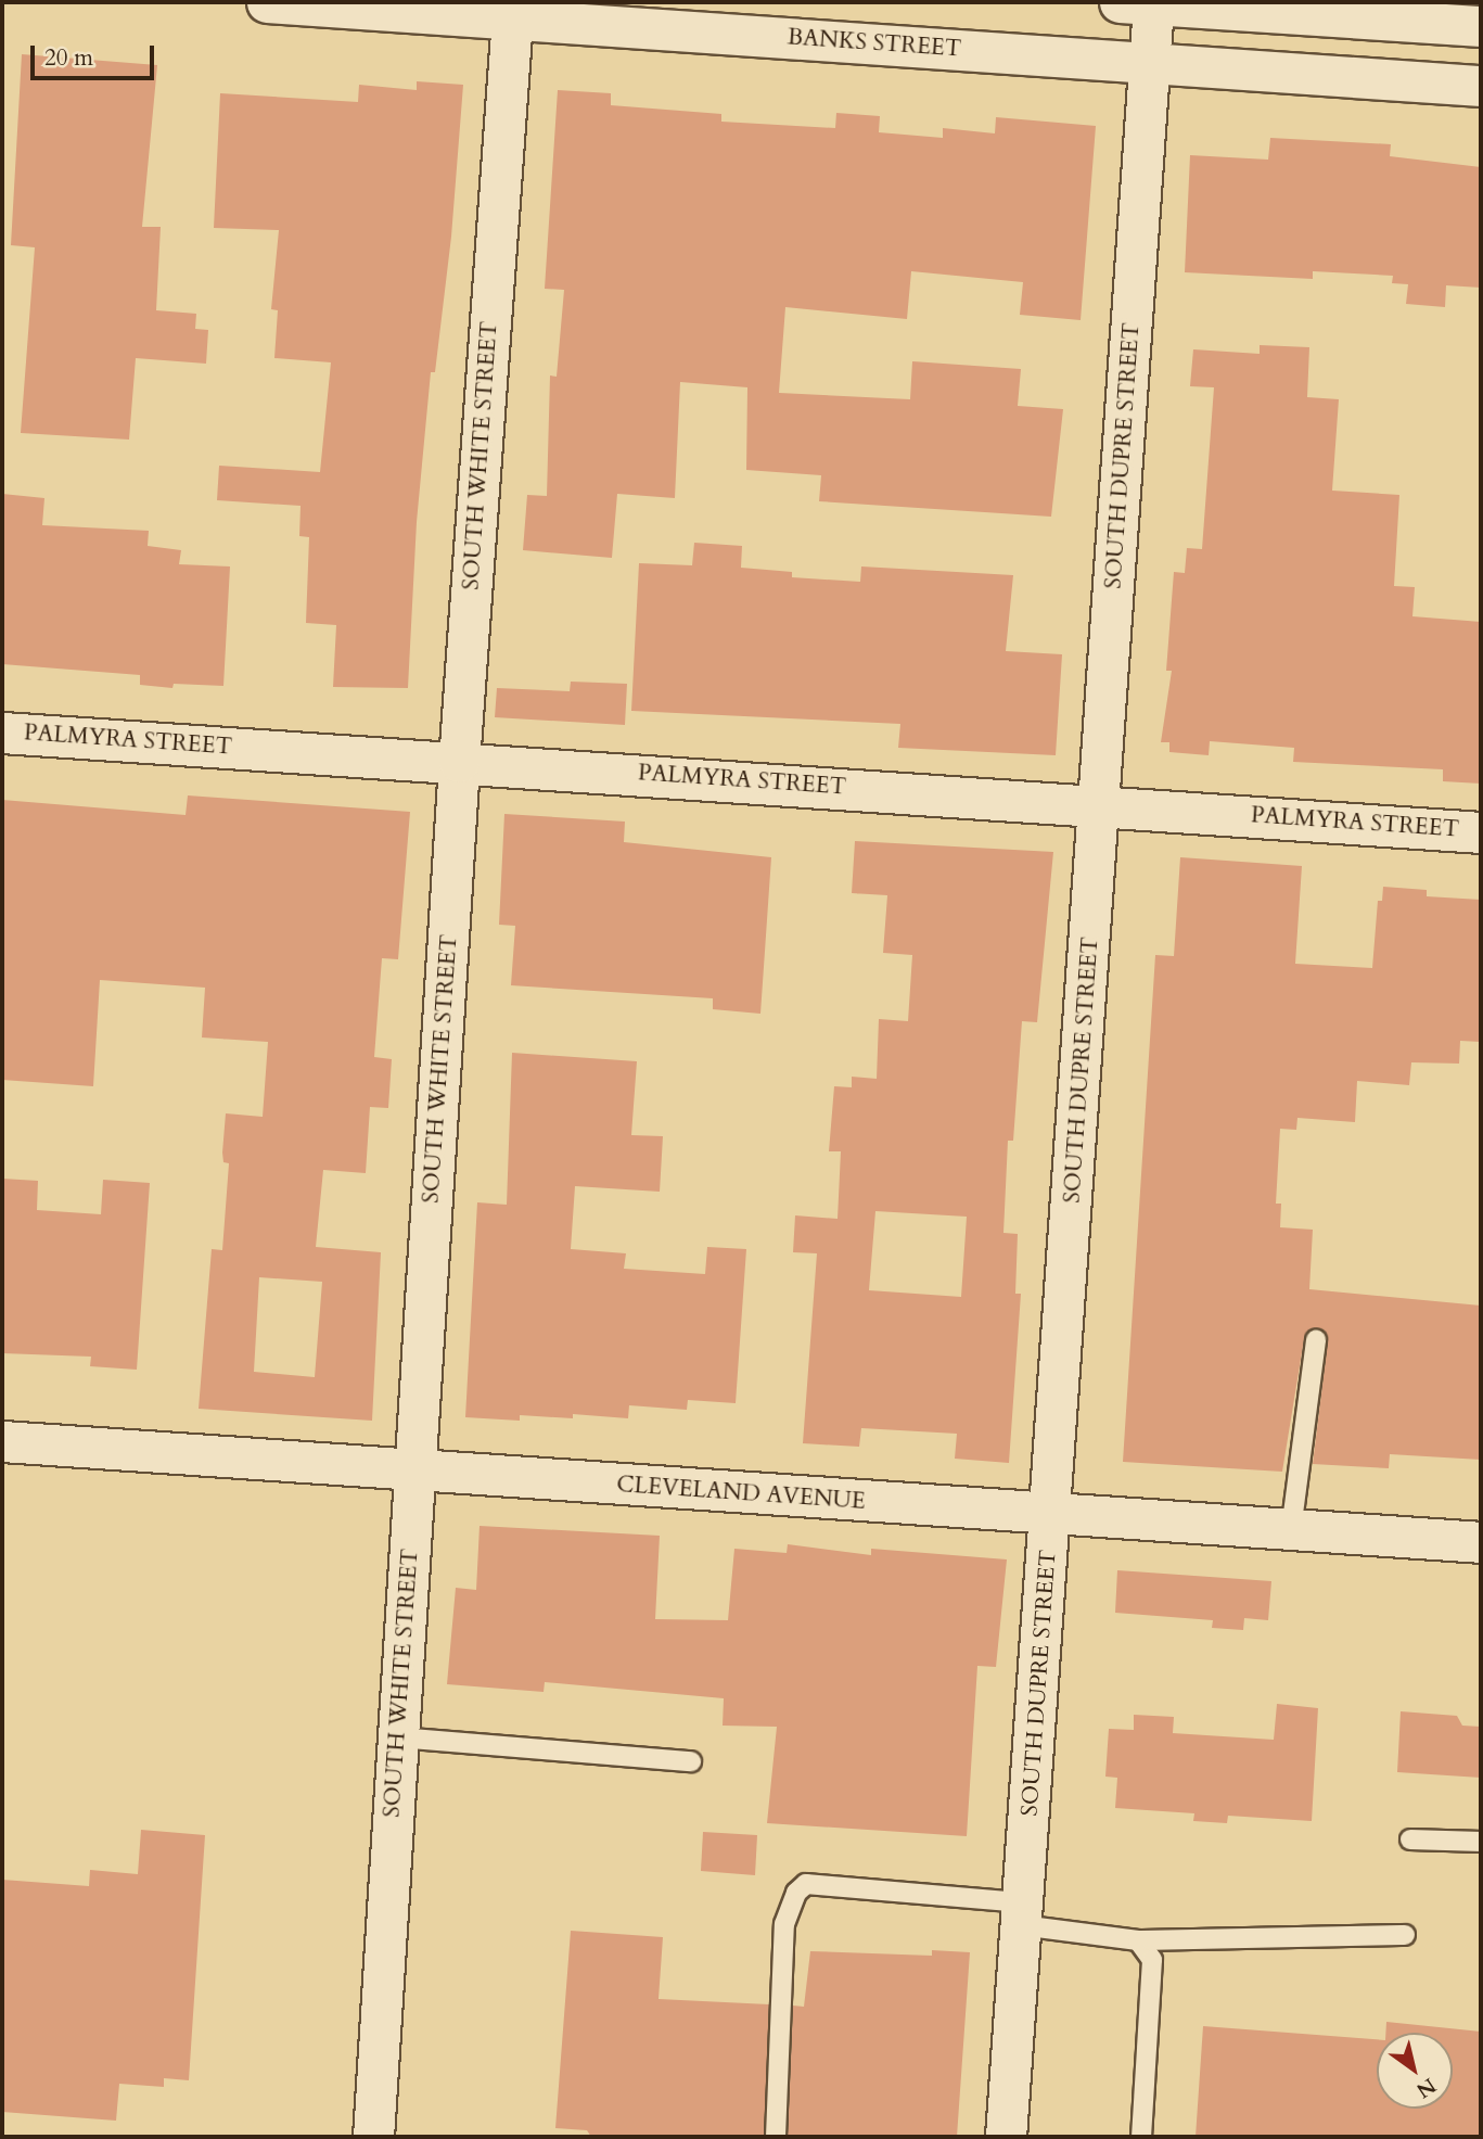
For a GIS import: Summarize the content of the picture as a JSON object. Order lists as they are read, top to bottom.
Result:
{
  "streets": {
    "street": [
      "BANKS STREET",
      "SOUTH WHITE STREET",
      "SOUTH DUPRE STREET",
      "PALMYRA STREET",
      "CLEVELAND AVENUE"
    ]
  },
  "crossings": [
    ["BANKS STREET", "SOUTH WHITE STREET"],
    ["BANKS STREET", "SOUTH DUPRE STREET"],
    ["SOUTH WHITE STREET", "PALMYRA STREET"],
    ["SOUTH WHITE STREET", "CLEVELAND AVENUE"],
    ["SOUTH DUPRE STREET", "PALMYRA STREET"],
    ["SOUTH DUPRE STREET", "CLEVELAND AVENUE"]
  ],
  "scale_bar": "20 m",
  "north": "bottom right"
}
